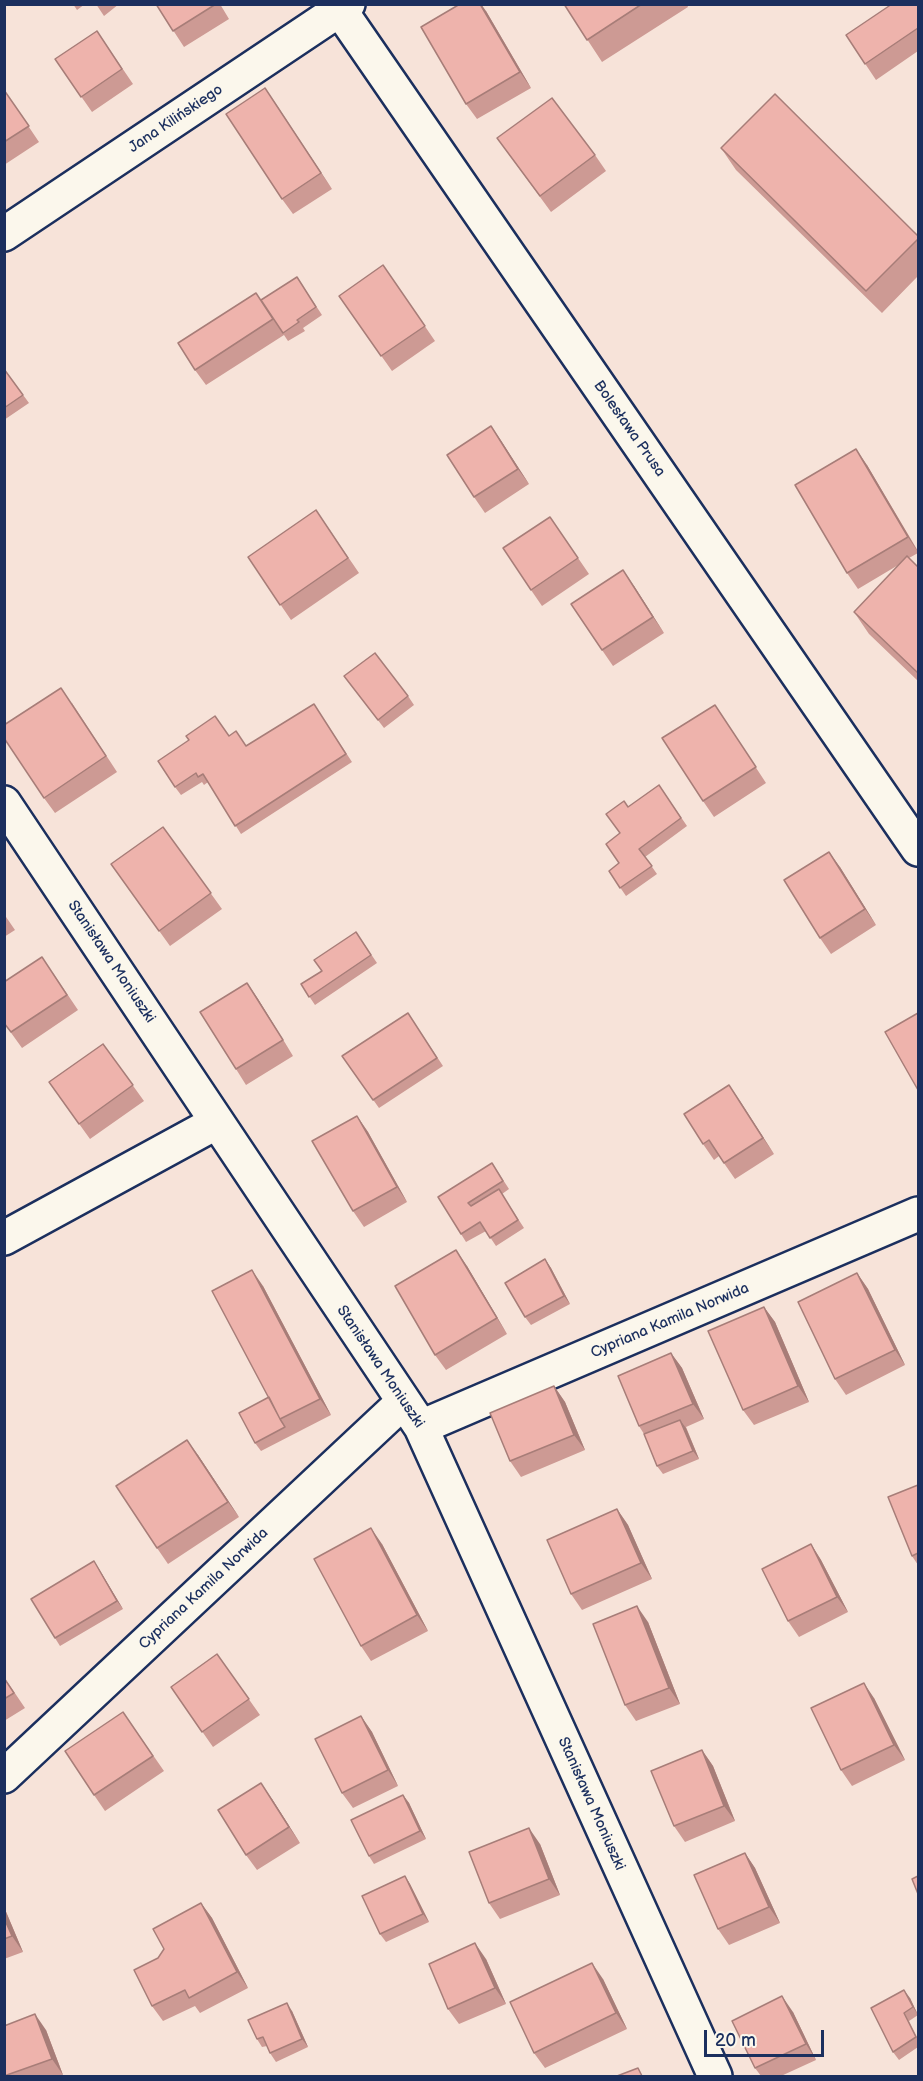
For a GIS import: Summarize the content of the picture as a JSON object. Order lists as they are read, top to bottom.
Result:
{
  "streets": {
    "street": [
      "Jana Kilińskiego",
      "Bolesława Prusa",
      "Stanisława Moniuszki",
      "Cypriana Kamila Norwida"
    ]
  },
  "crossings": [
    ["Jana Kilińskiego", "Bolesława Prusa"],
    ["Stanisława Moniuszki", "Cypriana Kamila Norwida"]
  ],
  "scale_bar": "20 m"
}
